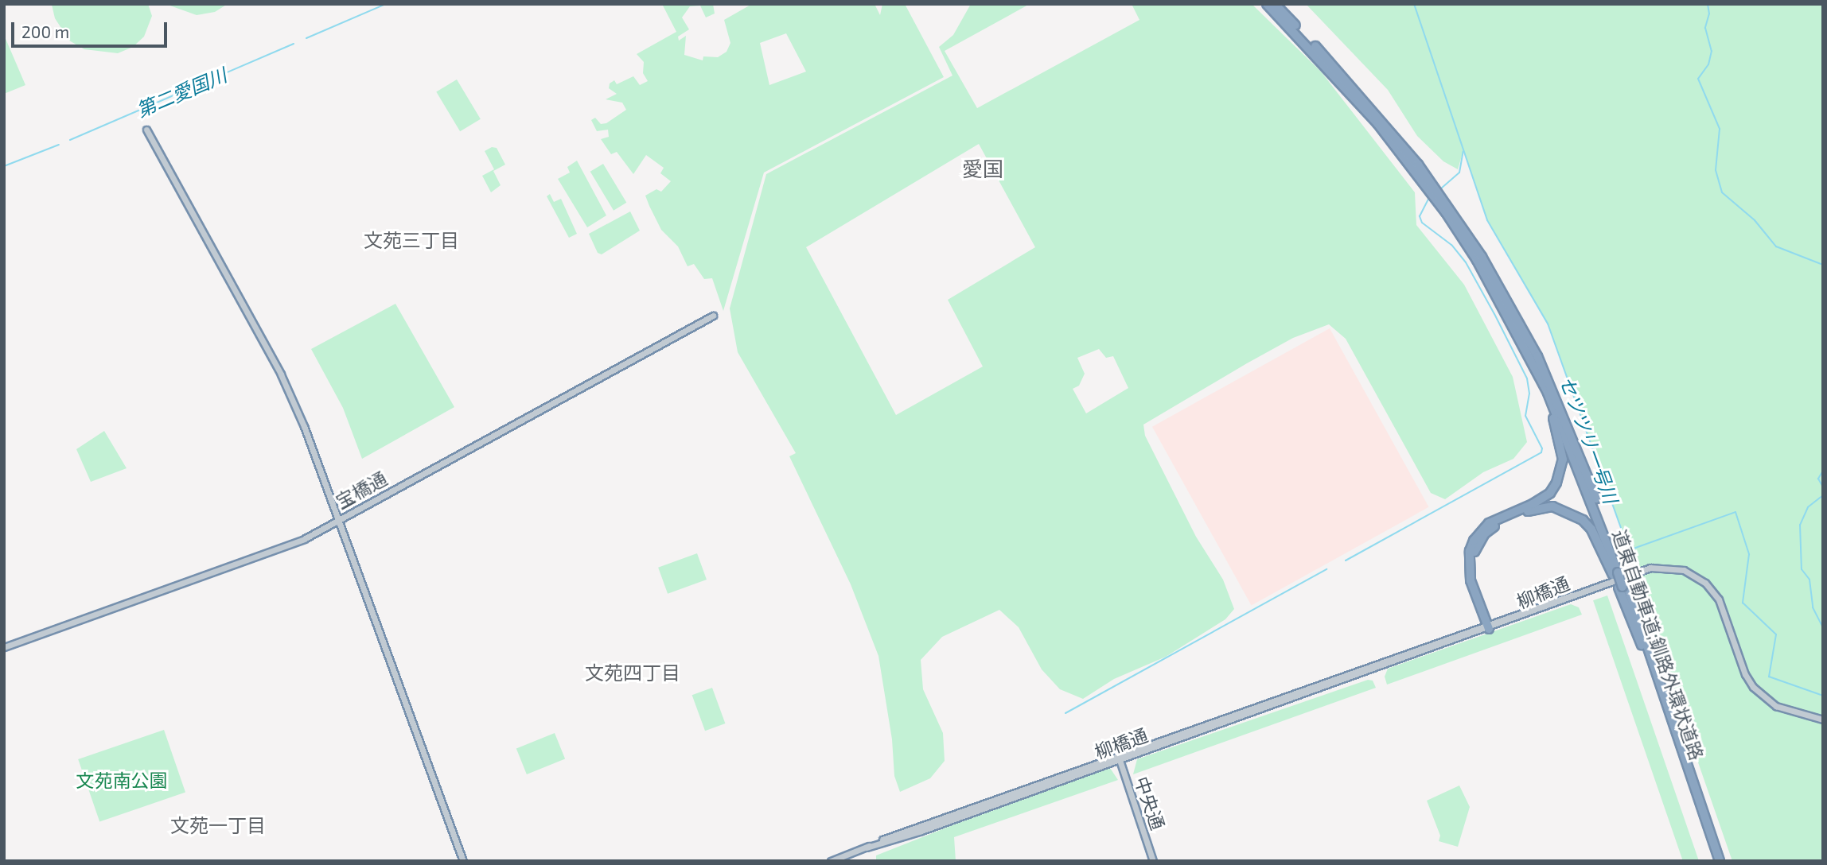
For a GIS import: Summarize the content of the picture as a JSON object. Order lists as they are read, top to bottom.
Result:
{
  "streets": {
    "highway": ["道東自動車道;釧路外環状道路"],
    "street": ["宝橋通", "柳橋通", "中央通"]
  },
  "crossings": [
    ["柳橋通", "中央通"]
  ],
  "districts": [
    "愛国",
    "文苑三丁目",
    "文苑四丁目",
    "文苑一丁目"
  ],
  "water": ["第二愛国川", "セツツリ一号川"],
  "parks": ["文苑南公園"],
  "scale_bar": "200 m"
}
